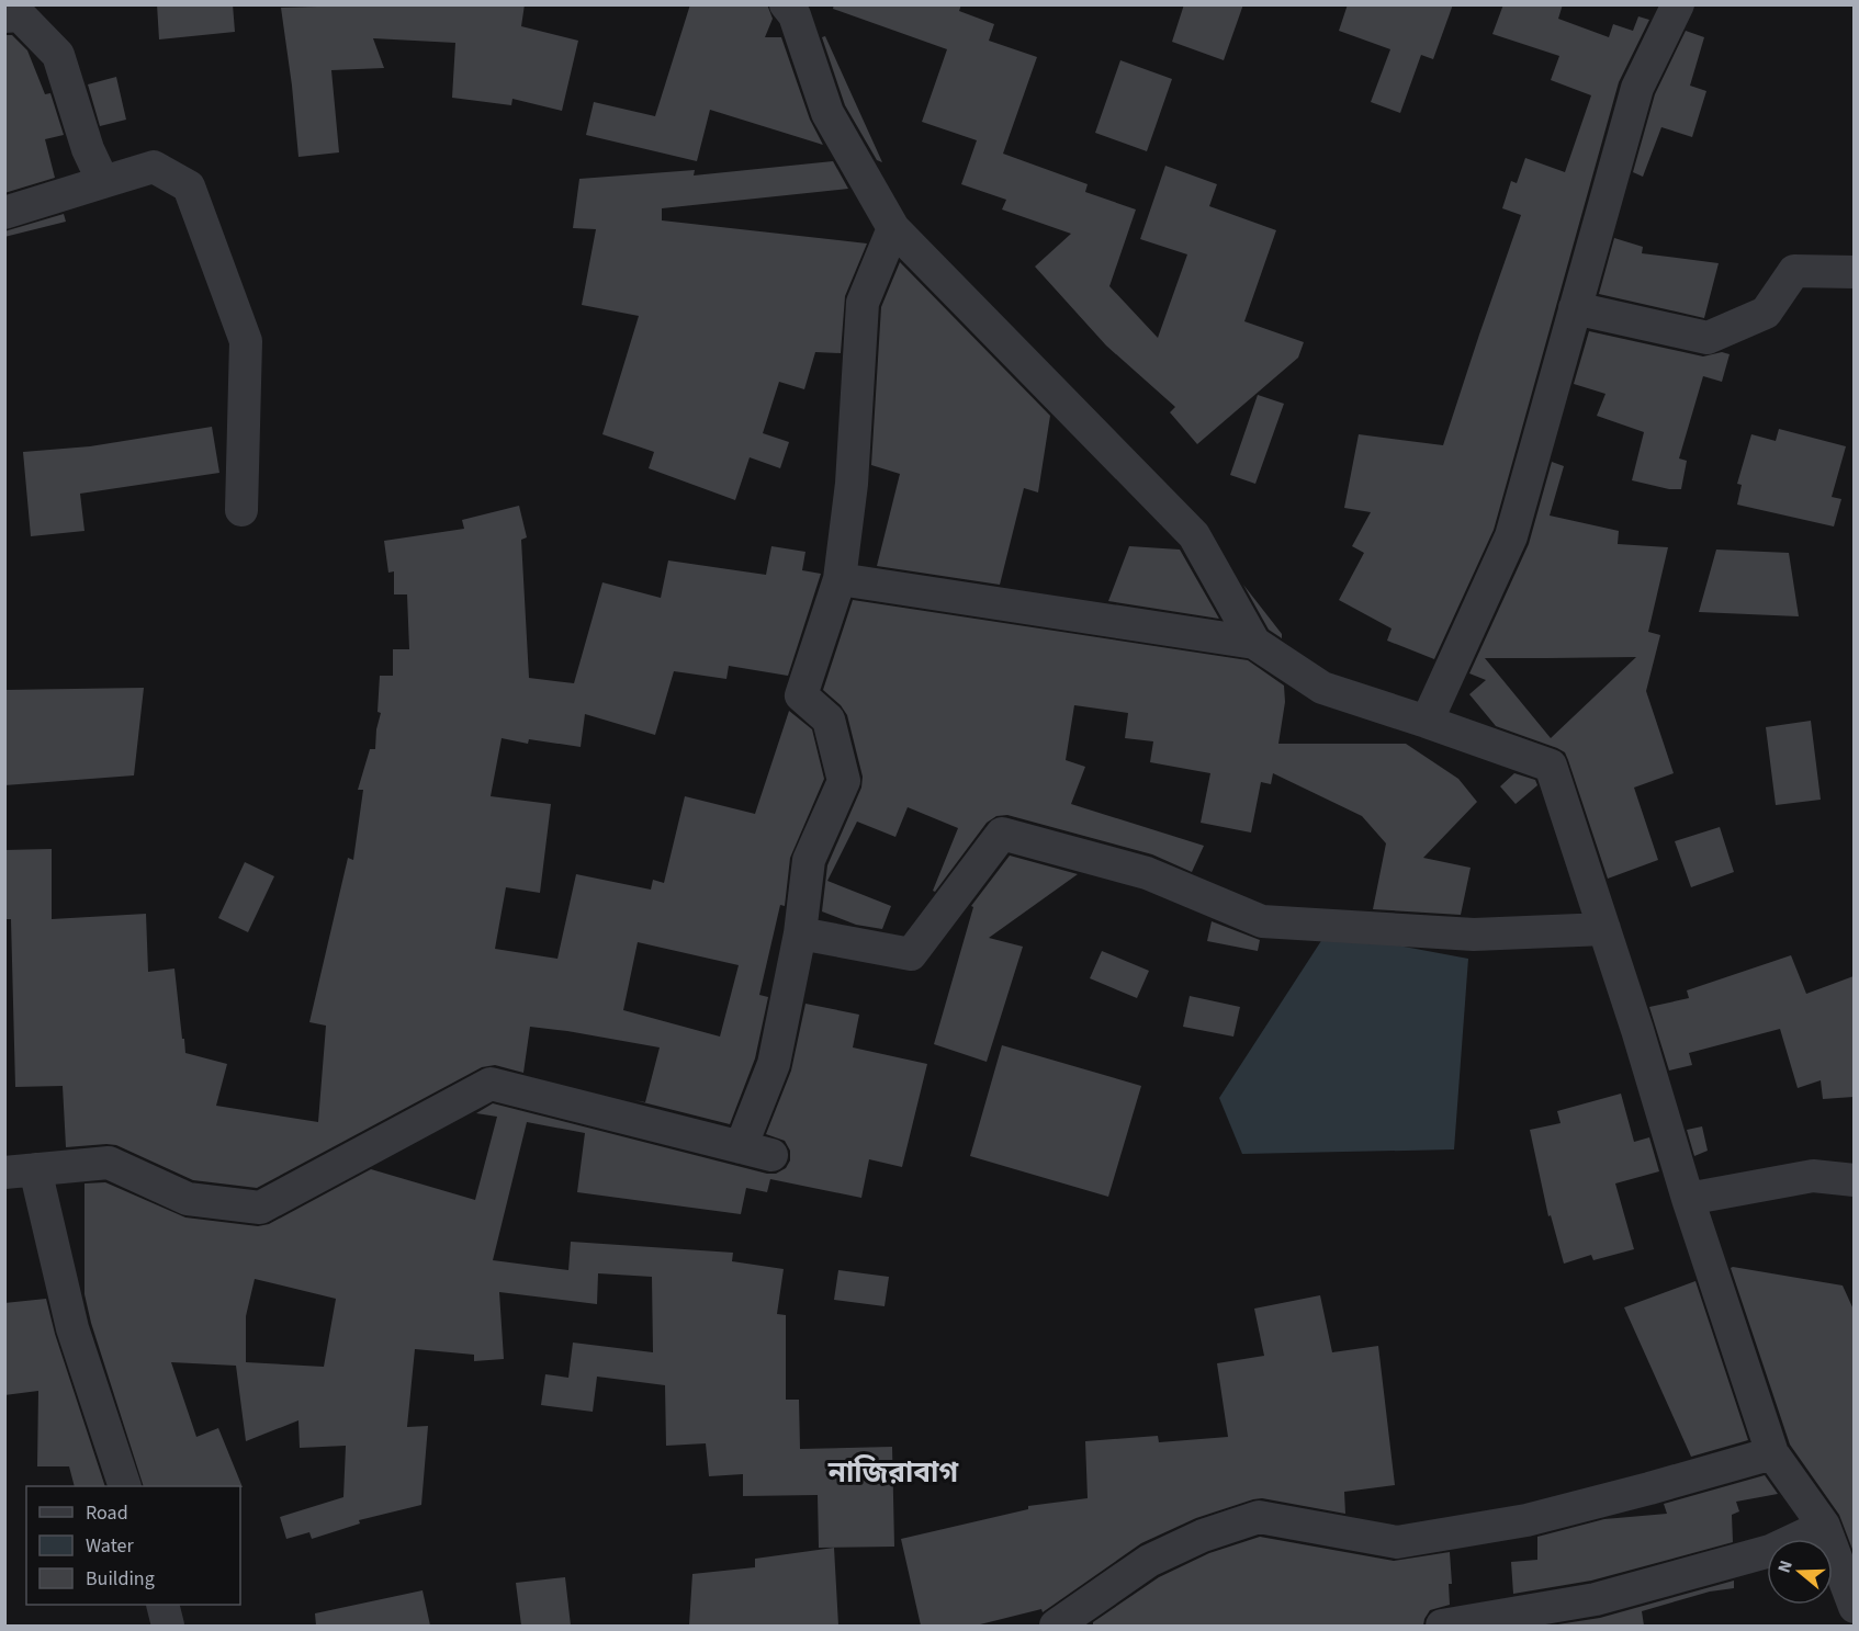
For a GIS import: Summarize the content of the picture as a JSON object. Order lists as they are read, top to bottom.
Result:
{
  "districts": ["নাজিরাবাগ"],
  "legend": ["Road", "Water", "Building"],
  "north": "left"
}
